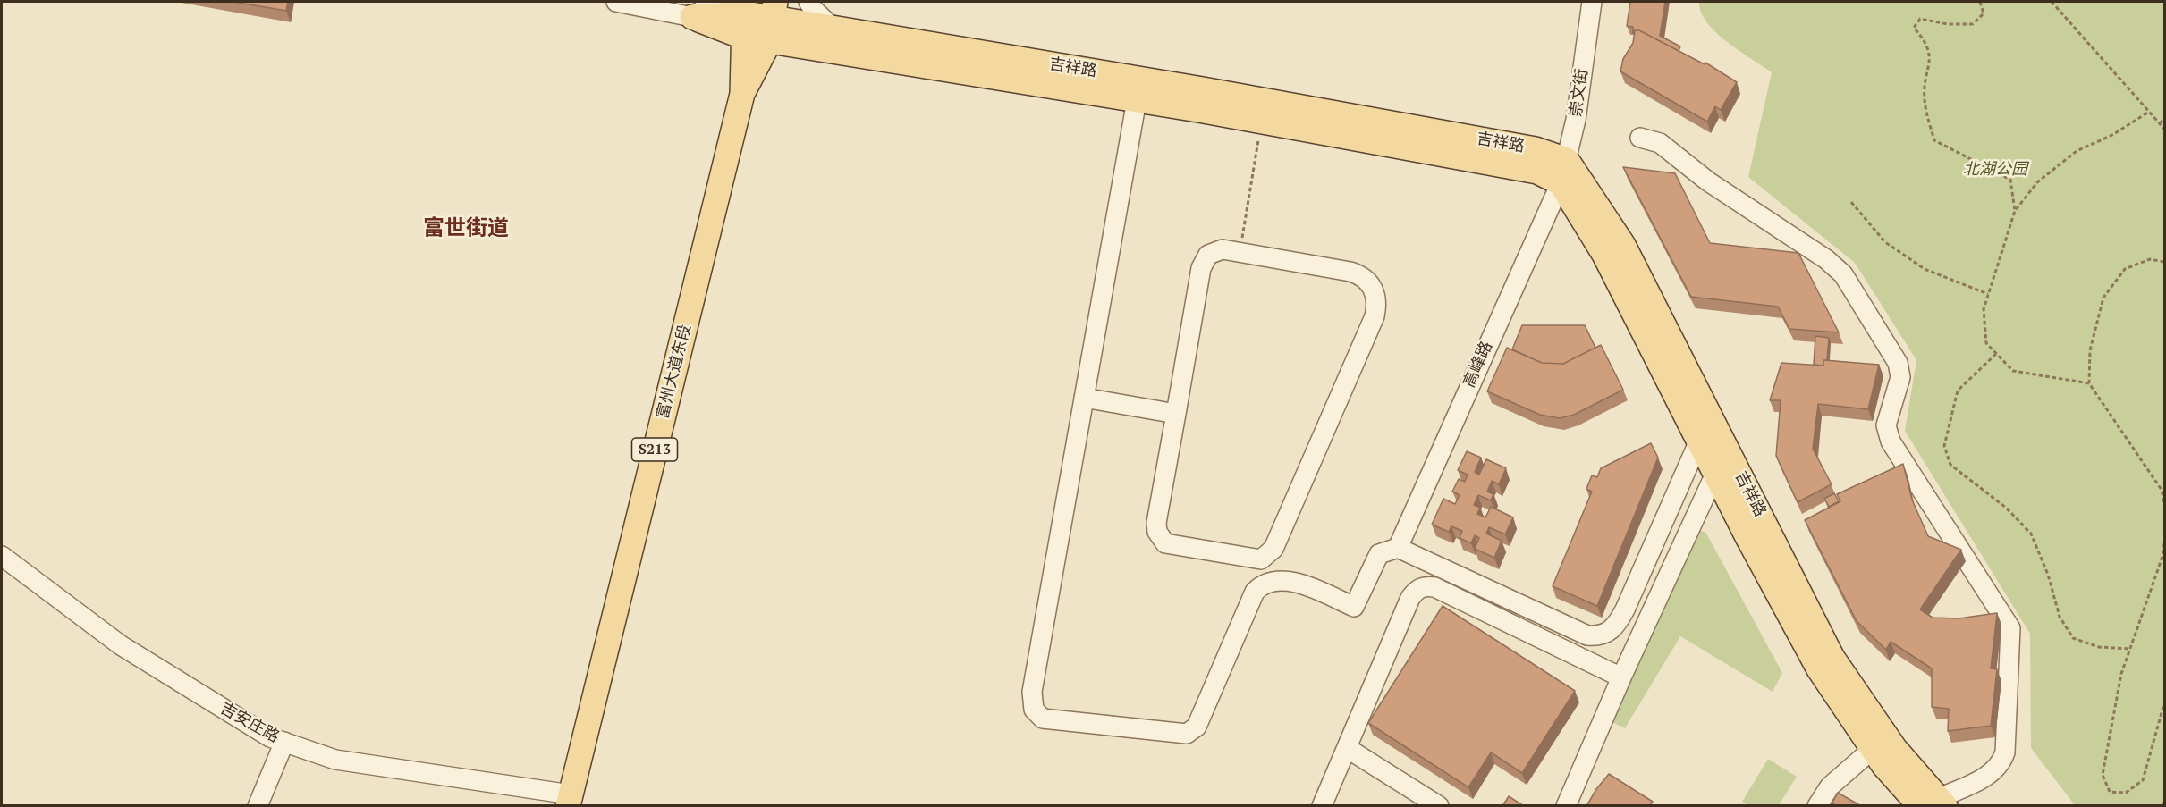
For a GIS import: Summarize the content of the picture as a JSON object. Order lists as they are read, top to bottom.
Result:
{
  "streets": {
    "main road": ["吉祥路", "富州大道东段", "S213"],
    "street": ["崇文街", "高峰路", "吉安庄路"]
  },
  "crossings": [
    ["吉祥路", "崇文街"],
    ["吉祥路", "高峰路"],
    ["吉祥路", "S213"],
    ["崇文街", "高峰路"],
    ["富州大道东段", "S213"],
    ["富州大道东段", "吉安庄路"]
  ],
  "districts": ["富世街道"],
  "parks": ["北湖公园"]
}
